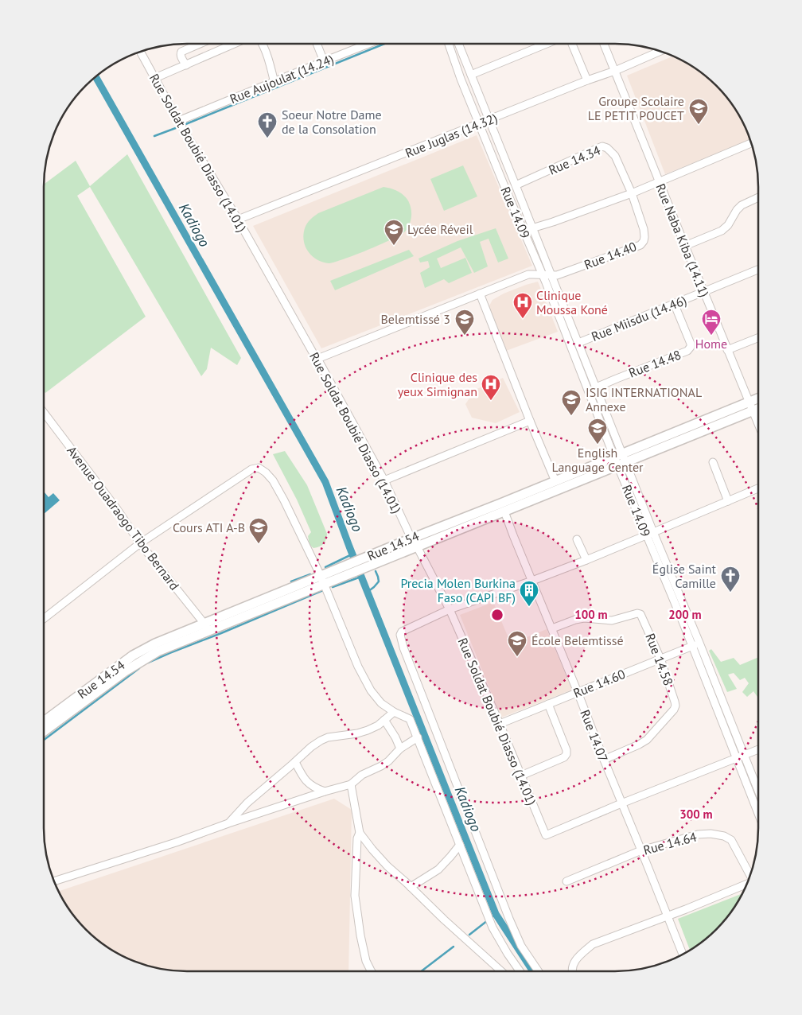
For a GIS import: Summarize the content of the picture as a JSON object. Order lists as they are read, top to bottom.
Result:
{
  "streets": {
    "main road": ["Rue 14.54"],
    "street": [
      "Rue Aujoulat (14.24)",
      "Rue Juglas (14.32)",
      "Rue Soldat Boubié Diasso (14.01)",
      "Rue 14.34",
      "Rue 14.09",
      "Rue Naba Kiba (14.11)",
      "Rue 14.40",
      "Rue Miisdu (14.46)",
      "Rue 14.48",
      "Avenue Ouadraogo Tibo Bernard",
      "Rue 14.58",
      "Rue 14.60",
      "Rue 14.07",
      "Rue 14.64"
    ]
  },
  "crossings": [
    ["Rue Aujoulat (14.24)", "Rue Soldat Boubié Diasso (14.01)"],
    ["Rue Juglas (14.32)", "Rue Soldat Boubié Diasso (14.01)"],
    ["Rue Juglas (14.32)", "Rue 14.09"],
    ["Rue Juglas (14.32)", "Rue Naba Kiba (14.11)"],
    ["Rue Soldat Boubié Diasso (14.01)", "Rue 14.54"],
    ["Rue Soldat Boubié Diasso (14.01)", "Rue 14.60"],
    ["Rue Soldat Boubié Diasso (14.01)", "Rue 14.07"],
    ["Rue 14.34", "Rue 14.09"],
    ["Rue 14.34", "Rue 14.40"],
    ["Rue 14.09", "Rue 14.40"],
    ["Rue 14.09", "Rue Miisdu (14.46)"],
    ["Rue 14.09", "Rue 14.48"],
    ["Rue 14.09", "Rue 14.54"],
    ["Rue 14.09", "Rue 14.60"],
    ["Rue Naba Kiba (14.11)", "Rue Miisdu (14.46)"],
    ["Rue Naba Kiba (14.11)", "Rue 14.54"],
    ["Rue Miisdu (14.46)", "Rue 14.48"],
    ["Avenue Ouadraogo Tibo Bernard", "Rue 14.54"],
    ["Rue 14.58", "Rue 14.60"],
    ["Rue 14.58", "Rue 14.07"],
    ["Rue 14.60", "Rue 14.07"],
    ["Rue 14.07", "Rue 14.64"]
  ],
  "water": ["Kadiogo"],
  "places": {
    "school or university": [
      "Groupe Scolaire LE PETIT POUCET",
      "Lycée Réveil",
      "Belemtissé 3",
      "ISIG INTERNATIONAL Annexe",
      "English Language Center",
      "Cours ATI A-B",
      "École Belemtissé"
    ],
    "church": ["Soeur Notre Dame de la Consolation", "Église Saint Camille"],
    "hospital": ["Clinique Moussa Koné", "Clinique des yeux Simignan"],
    "hotel": ["Home"],
    "building": ["Precia Molen Burkina Faso (CAPI BF)"]
  },
  "rings": ["100 m", "200 m", "300 m"]
}
